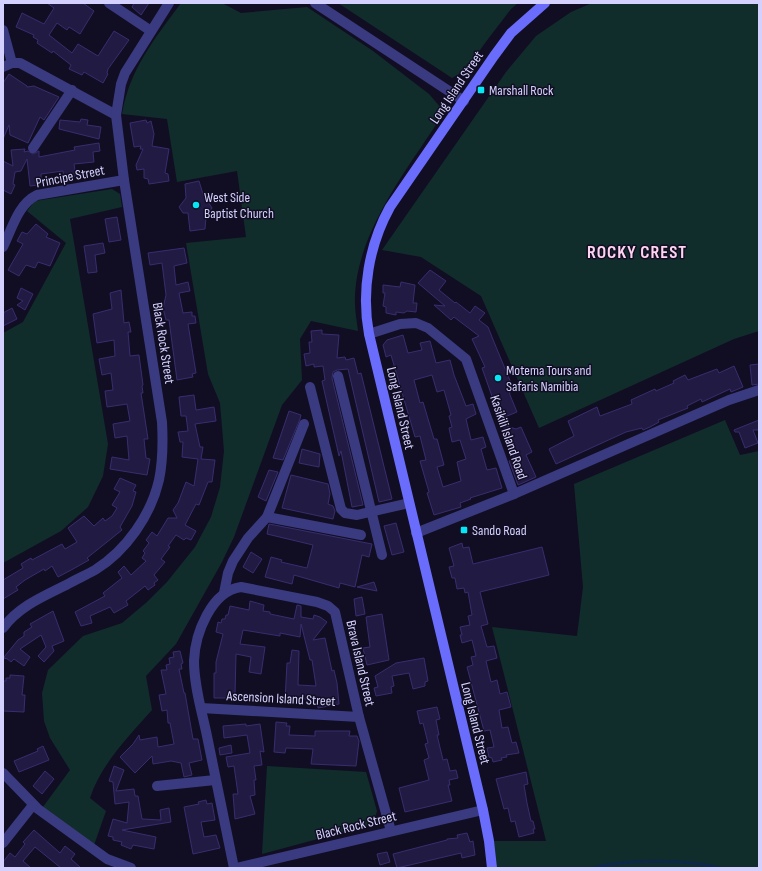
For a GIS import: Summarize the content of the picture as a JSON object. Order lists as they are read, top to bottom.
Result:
{
  "streets": {
    "street": [
      "Long Island Street",
      "Principe Street",
      "Black Rock Street",
      "Kasikili Island Road",
      "Brava Island Street",
      "Ascension Island Street"
    ]
  },
  "crossings": [
    ["Long Island Street", "Black Rock Street"],
    ["Long Island Street", "Kasikili Island Road"],
    ["Principe Street", "Black Rock Street"],
    ["Black Rock Street", "Brava Island Street"],
    ["Brava Island Street", "Ascension Island Street"]
  ],
  "districts": ["ROCKY CREST"],
  "places": {
    "transit": ["Marshall Rock", "Sando Road"],
    "other": ["West Side Baptist Church", "Motema Tours and Safaris Namibia"]
  }
}
